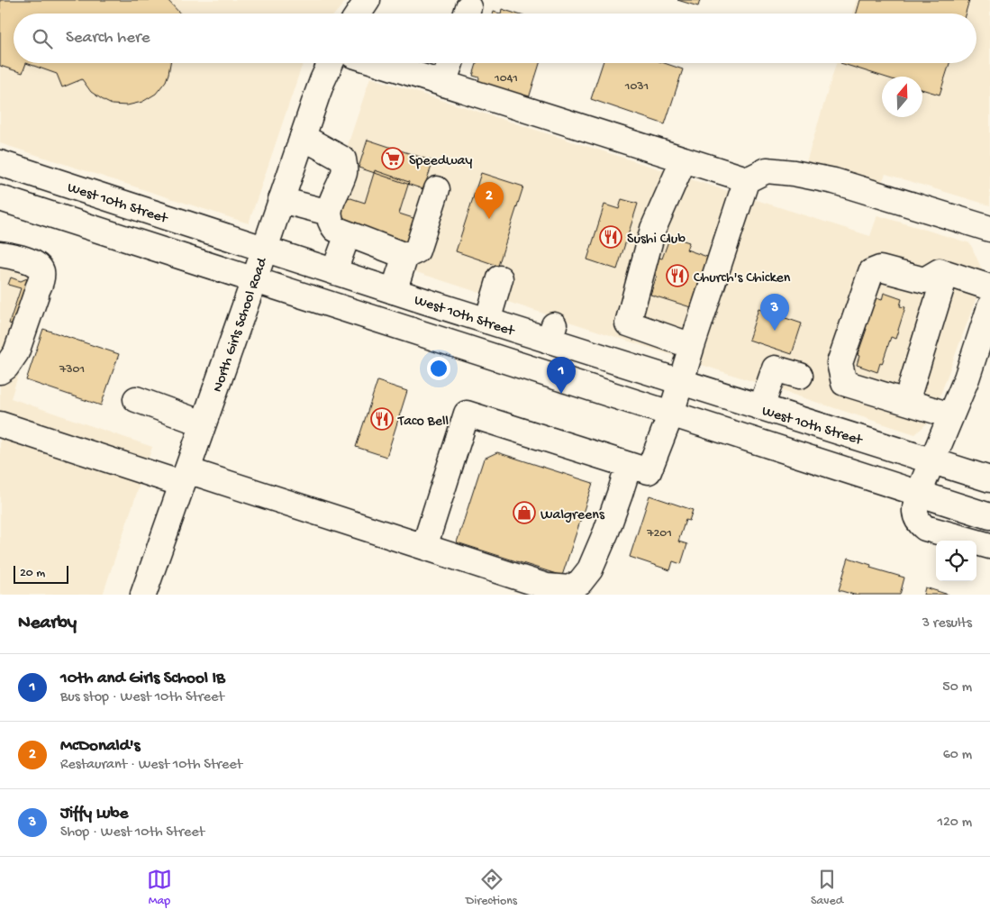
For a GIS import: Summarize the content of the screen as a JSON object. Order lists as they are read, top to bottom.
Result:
{
  "streets": {
    "main road": ["West 10th Street", "North Girls School Road"]
  },
  "crossings": [
    ["West 10th Street", "North Girls School Road"]
  ],
  "places": {
    "supermarket": ["Speedway"],
    "restaurant": ["Sushi Club", "Church's Chicken", "Taco Bell"],
    "shop": ["Walgreens"]
  },
  "house_numbers": [
    "1041",
    "1031",
    "7301",
    "7201"
  ],
  "scale_bar": "20 m",
  "north": "top",
  "page": {
    "search": "Search here",
    "pins": ["2", "3", "1"],
    "scale": "20 m",
    "heading": ["Nearby", "3 results"],
    "list": [
      {
        "mark": "1",
        "name": "10th and Girls School IB",
        "note": "Bus stop · West 10th Street",
        "value": "50 m"
      },
      {
        "mark": "2",
        "name": "McDonald's",
        "note": "Restaurant · West 10th Street",
        "value": "60 m"
      },
      {
        "mark": "3",
        "name": "Jiffy Lube",
        "note": "Shop · West 10th Street",
        "value": "120 m"
      }
    ],
    "nav": ["Map", "Directions", "Saved"]
  }
}
